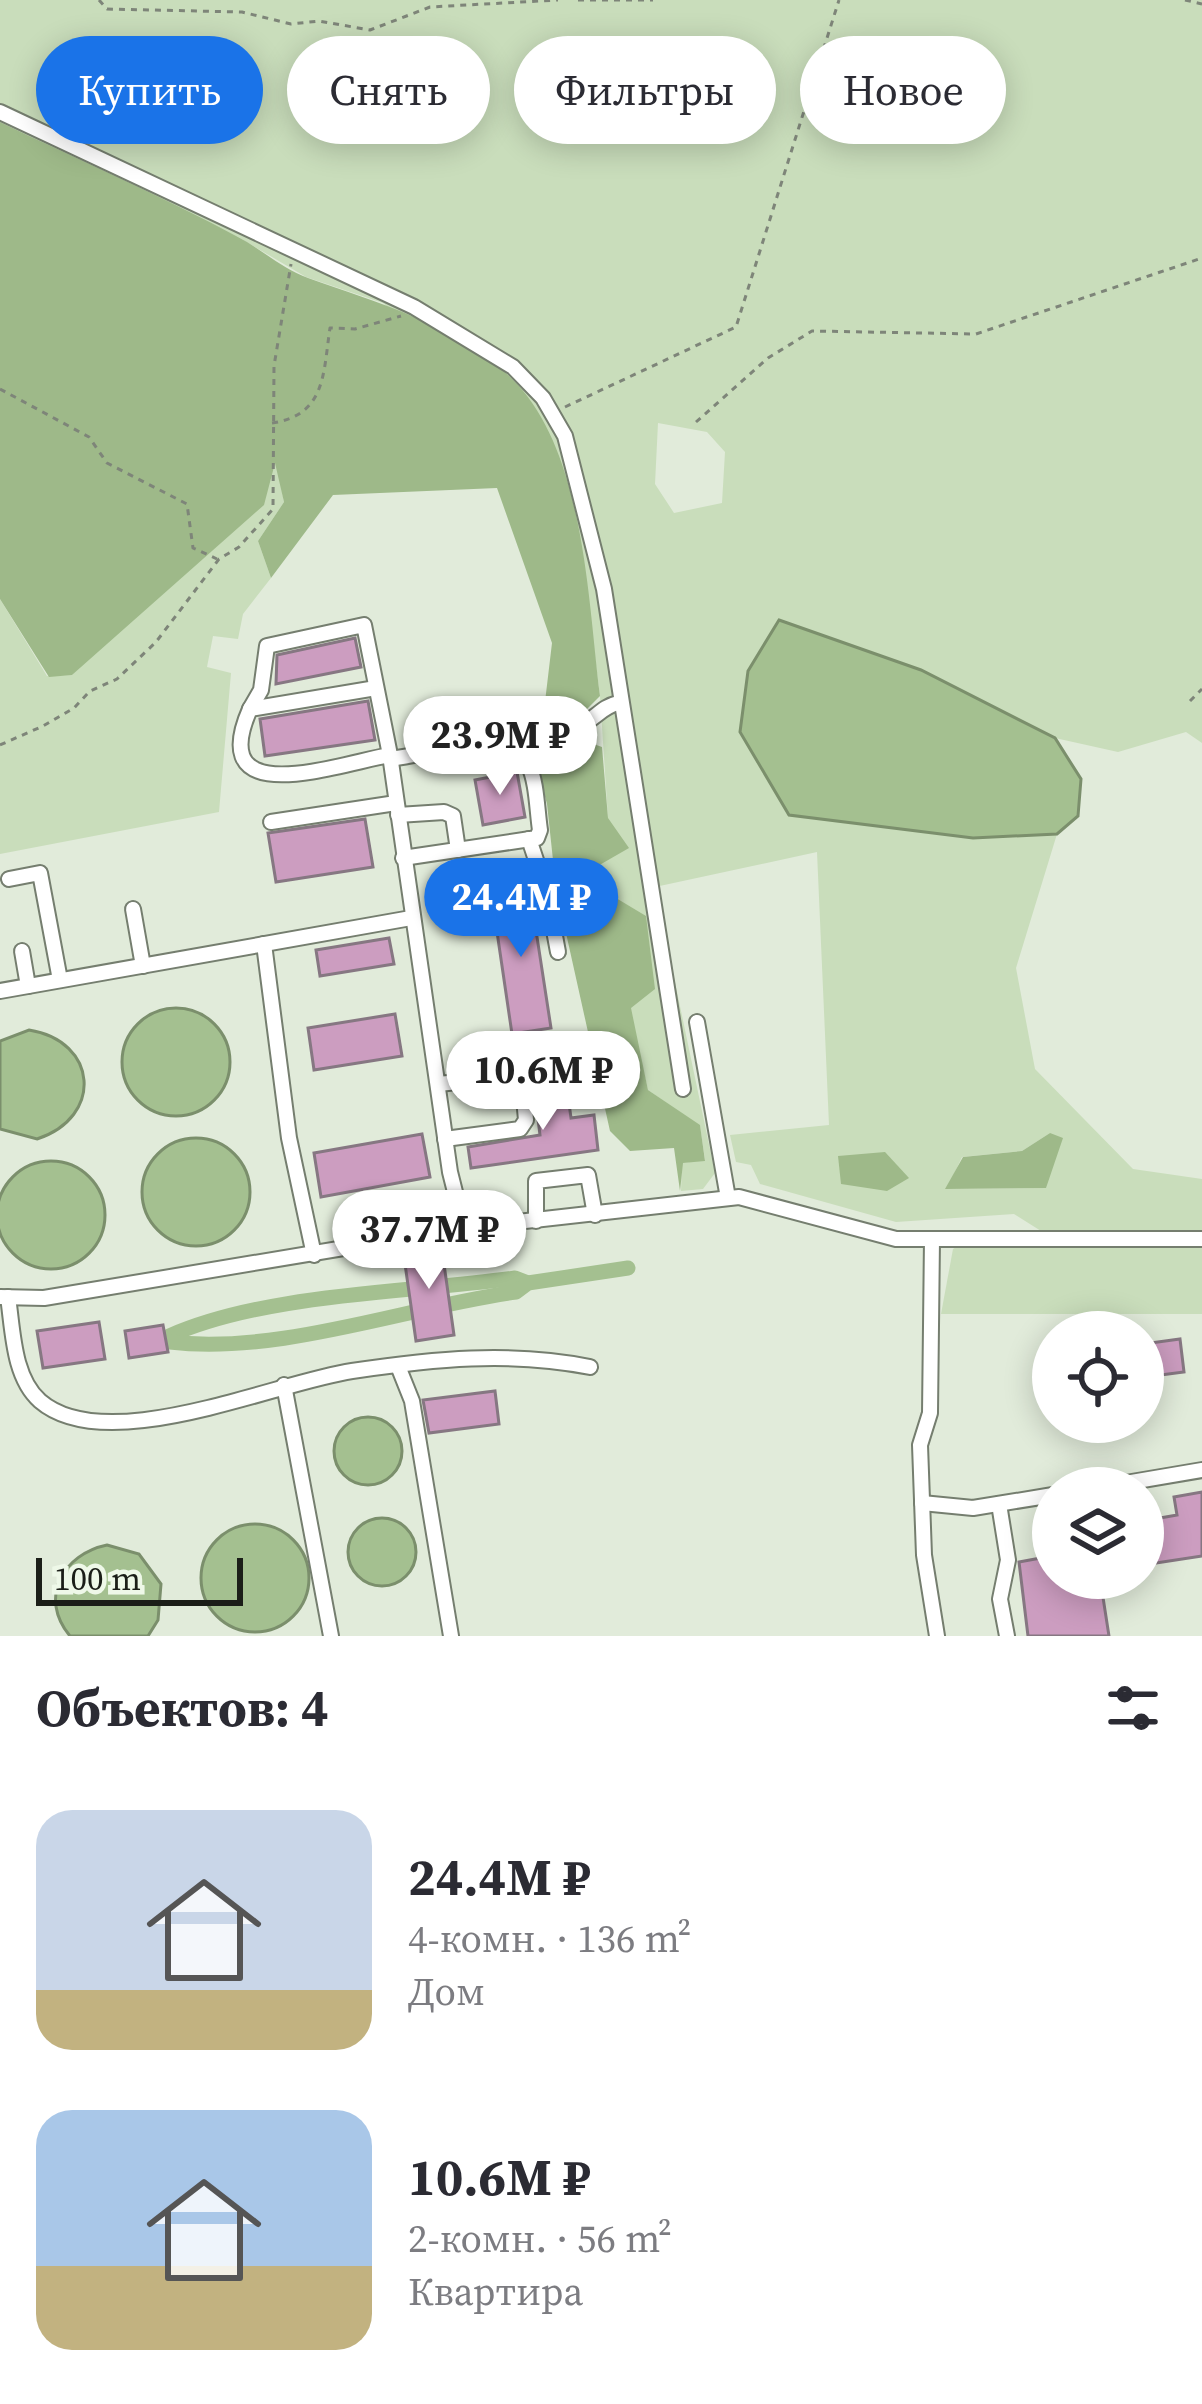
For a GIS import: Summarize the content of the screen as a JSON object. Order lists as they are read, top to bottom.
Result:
{
  "scale_bar": "100 m",
  "page": {
    "chip": [
      "Купить",
      "Снять",
      "Фильтры",
      "Новое"
    ],
    "price": [
      "23.9M ₽",
      "24.4M ₽",
      "10.6M ₽",
      "37.7M ₽"
    ],
    "scale": "100 m",
    "heading": "Объектов: 4",
    "list": [
      {
        "name": "24.4M ₽",
        "note": "4-комн. · 136 m² · Дом"
      },
      {
        "name": "10.6M ₽",
        "note": "2-комн. · 56 m² · Квартира"
      }
    ]
  }
}
